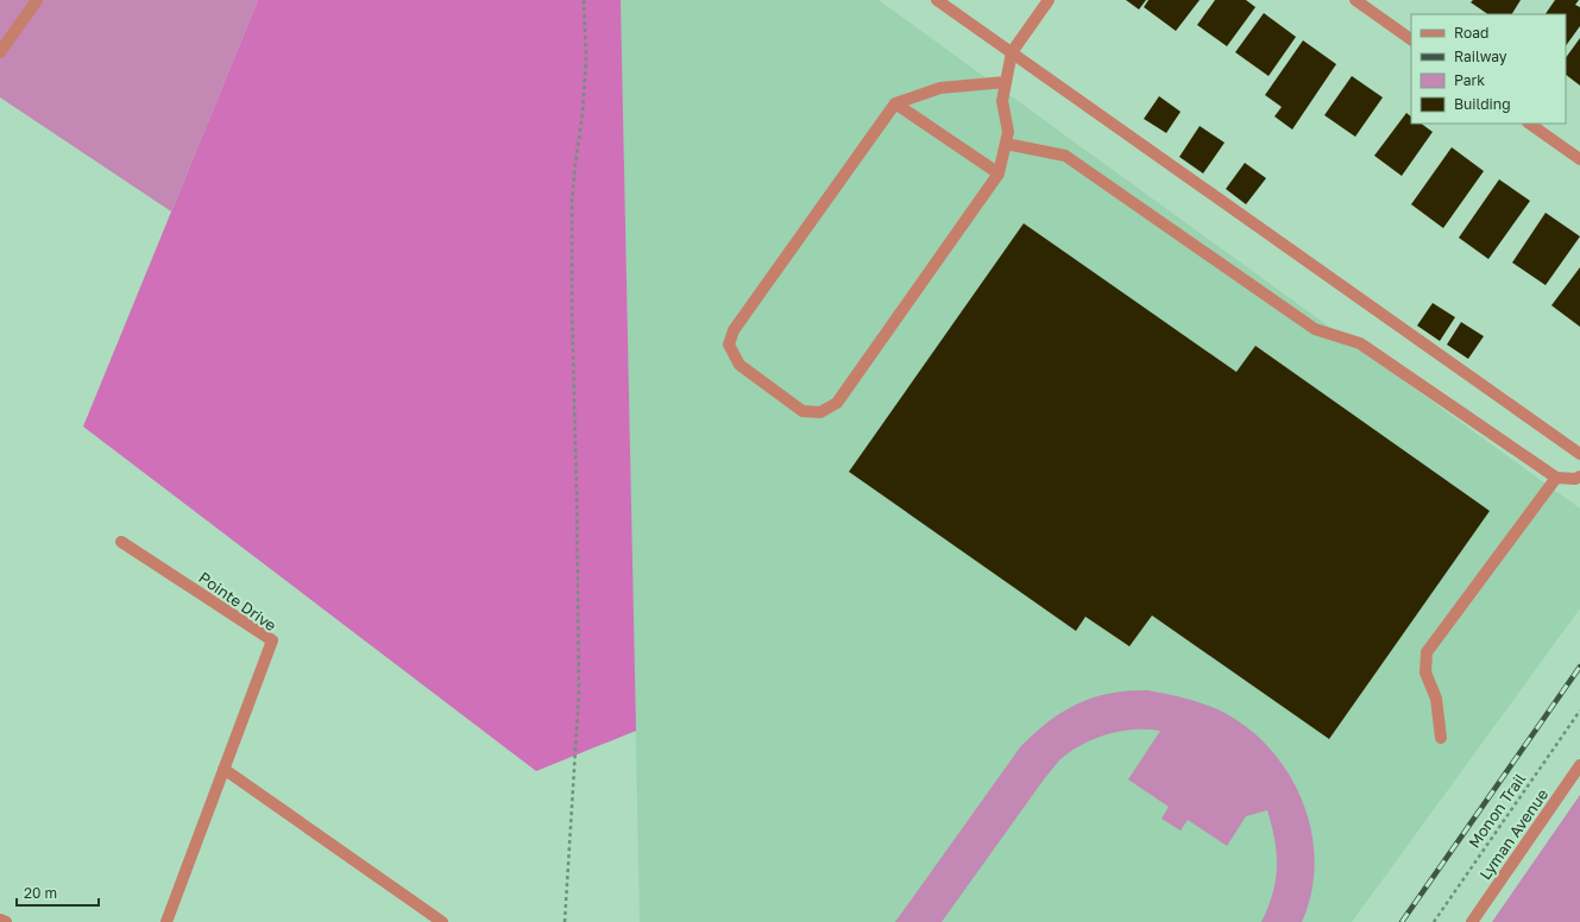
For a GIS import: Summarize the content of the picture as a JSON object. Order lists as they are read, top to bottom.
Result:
{
  "streets": {
    "street": ["Pointe Drive", "Lyman Avenue"],
    "path": ["Monon Trail"]
  },
  "legend": [
    "Road",
    "Railway",
    "Park",
    "Building"
  ],
  "scale_bar": "20 m"
}
